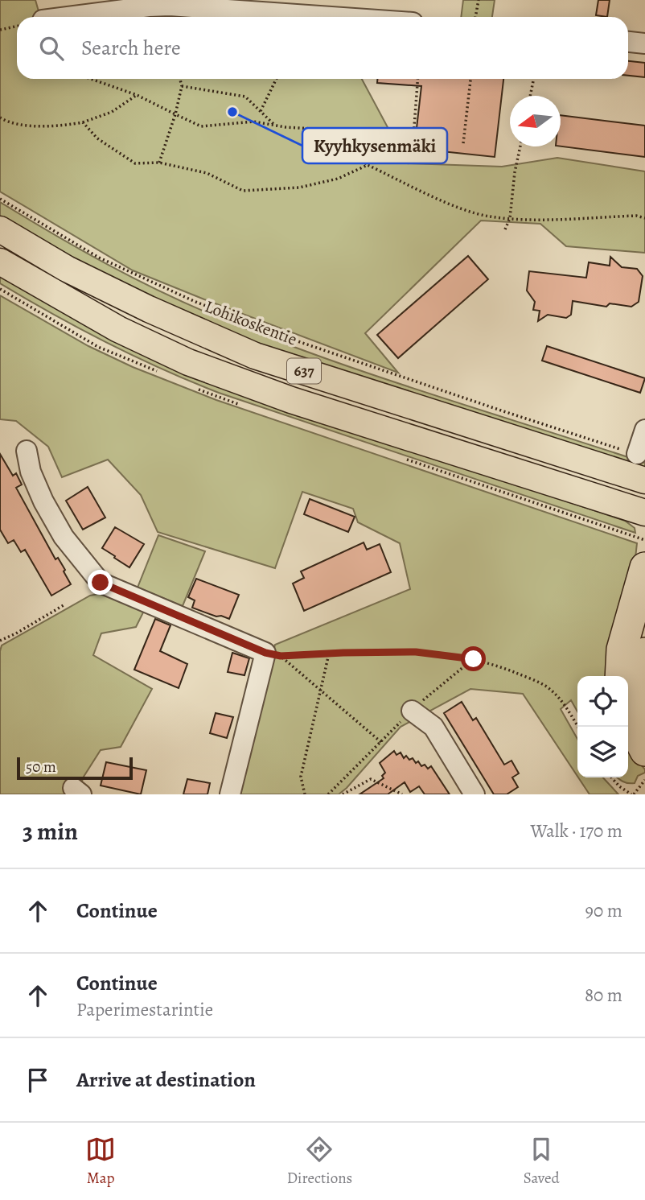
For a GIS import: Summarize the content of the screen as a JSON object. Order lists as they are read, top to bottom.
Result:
{
  "streets": {
    "main road": ["Lohikoskentie", "637"]
  },
  "places": ["Kyyhkysenmäki"],
  "scale_bar": "50 m",
  "north": "left",
  "page": {
    "search": "Search here",
    "scale": "50 m",
    "heading": ["3 min", "Walk · 170 m"],
    "list": [
      ["Continue", "90 m"],
      ["Continue", "Paperimestarintie", "80 m"],
      "Arrive at destination"
    ],
    "nav": ["Map", "Directions", "Saved"]
  }
}
